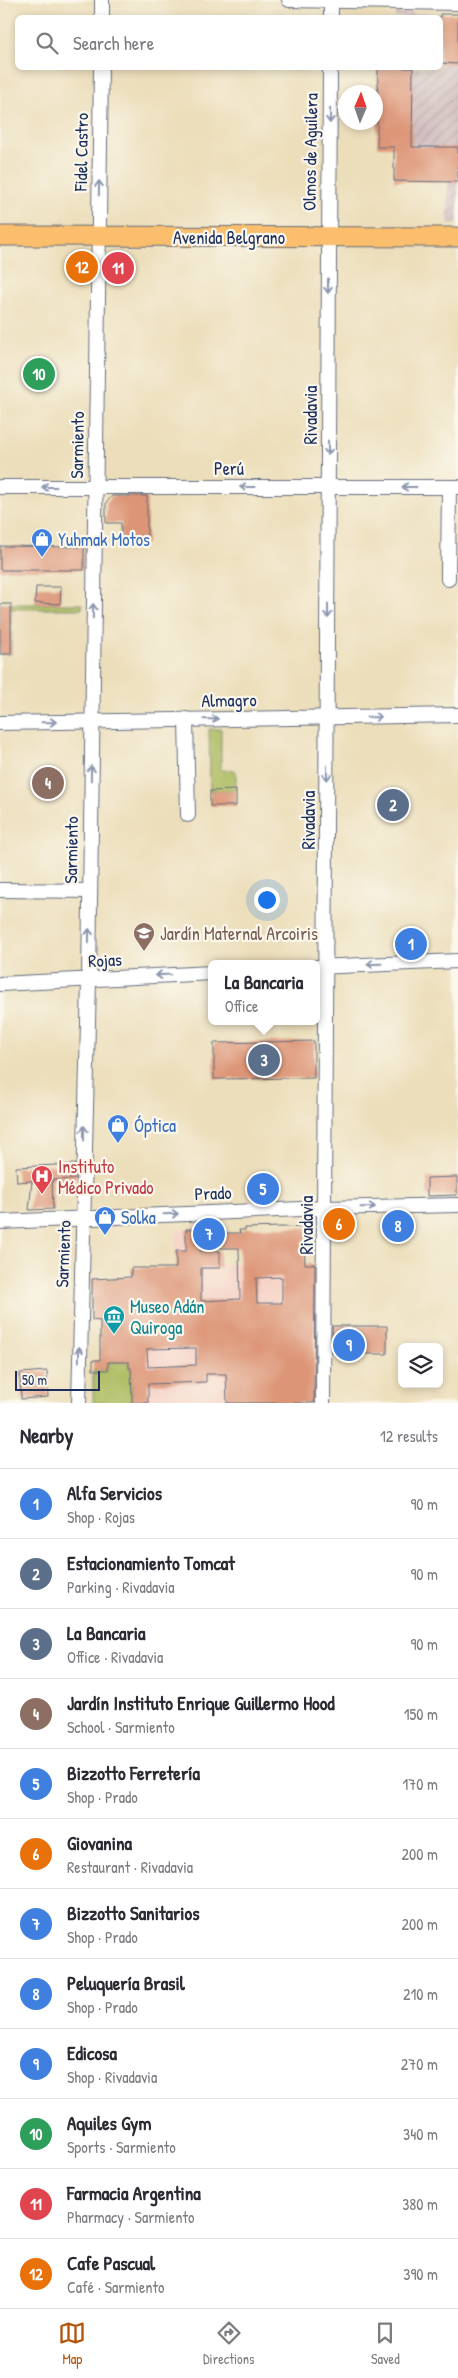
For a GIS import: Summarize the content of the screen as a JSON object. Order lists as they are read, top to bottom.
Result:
{
  "streets": {
    "main road": ["Avenida Belgrano"],
    "street": [
      "Fidel Castro",
      "Olmos de Aguilera",
      "Rivadavia",
      "Sarmiento",
      "Perú",
      "Almagro",
      "Rojas",
      "Prado"
    ]
  },
  "crossings": [
    ["Fidel Castro", "Avenida Belgrano"],
    ["Fidel Castro", "Sarmiento"],
    ["Olmos de Aguilera", "Avenida Belgrano"],
    ["Olmos de Aguilera", "Rivadavia"],
    ["Avenida Belgrano", "Rivadavia"],
    ["Avenida Belgrano", "Sarmiento"],
    ["Rivadavia", "Perú"],
    ["Rivadavia", "Almagro"],
    ["Rivadavia", "Prado"],
    ["Sarmiento", "Perú"],
    ["Sarmiento", "Almagro"],
    ["Sarmiento", "Rojas"],
    ["Sarmiento", "Prado"]
  ],
  "one_way": [
    "Fidel Castro",
    "Olmos de Aguilera",
    "Rivadavia",
    "Sarmiento",
    "Perú",
    "Almagro",
    "Rojas",
    "Prado"
  ],
  "places": {
    "shop": ["Yuhmak Motos", "Óptica", "Solka"],
    "school or university": ["Jardín Maternal Arcoiris"],
    "hospital": ["Instituto Médico Privado"],
    "museum": ["Museo Adán Quiroga"]
  },
  "scale_bar": "50 m",
  "north": "top",
  "page": {
    "search": "Search here",
    "pins": [
      "12",
      "11",
      "10",
      "4",
      "2",
      "1",
      "3",
      "5",
      "6",
      "8",
      "7",
      "9"
    ],
    "popup": ["La Bancaria", "Office"],
    "scale": "50 m",
    "heading": ["Nearby", "12 results"],
    "list": [
      {
        "mark": "1",
        "name": "Alfa Servicios",
        "note": "Shop · Rojas",
        "value": "90 m"
      },
      {
        "mark": "2",
        "name": "Estacionamiento Tomcat",
        "note": "Parking · Rivadavia",
        "value": "90 m"
      },
      {
        "mark": "3",
        "name": "La Bancaria",
        "note": "Office · Rivadavia",
        "value": "90 m"
      },
      {
        "mark": "4",
        "name": "Jardín Instituto Enrique Guillermo Hood",
        "note": "School · Sarmiento",
        "value": "150 m"
      },
      {
        "mark": "5",
        "name": "Bizzotto Ferretería",
        "note": "Shop · Prado",
        "value": "170 m"
      },
      {
        "mark": "6",
        "name": "Giovanina",
        "note": "Restaurant · Rivadavia",
        "value": "200 m"
      },
      {
        "mark": "7",
        "name": "Bizzotto Sanitarios",
        "note": "Shop · Prado",
        "value": "200 m"
      },
      {
        "mark": "8",
        "name": "Peluquería Brasil",
        "note": "Shop · Prado",
        "value": "210 m"
      },
      {
        "mark": "9",
        "name": "Edicosa",
        "note": "Shop · Rivadavia",
        "value": "270 m"
      },
      {
        "mark": "10",
        "name": "Aquiles Gym",
        "note": "Sports · Sarmiento",
        "value": "340 m"
      },
      {
        "mark": "11",
        "name": "Farmacia Argentina",
        "note": "Pharmacy · Sarmiento",
        "value": "380 m"
      },
      {
        "mark": "12",
        "name": "Cafe Pascual",
        "note": "Café · Sarmiento",
        "value": "390 m"
      }
    ],
    "nav": ["Map", "Directions", "Saved"]
  }
}
